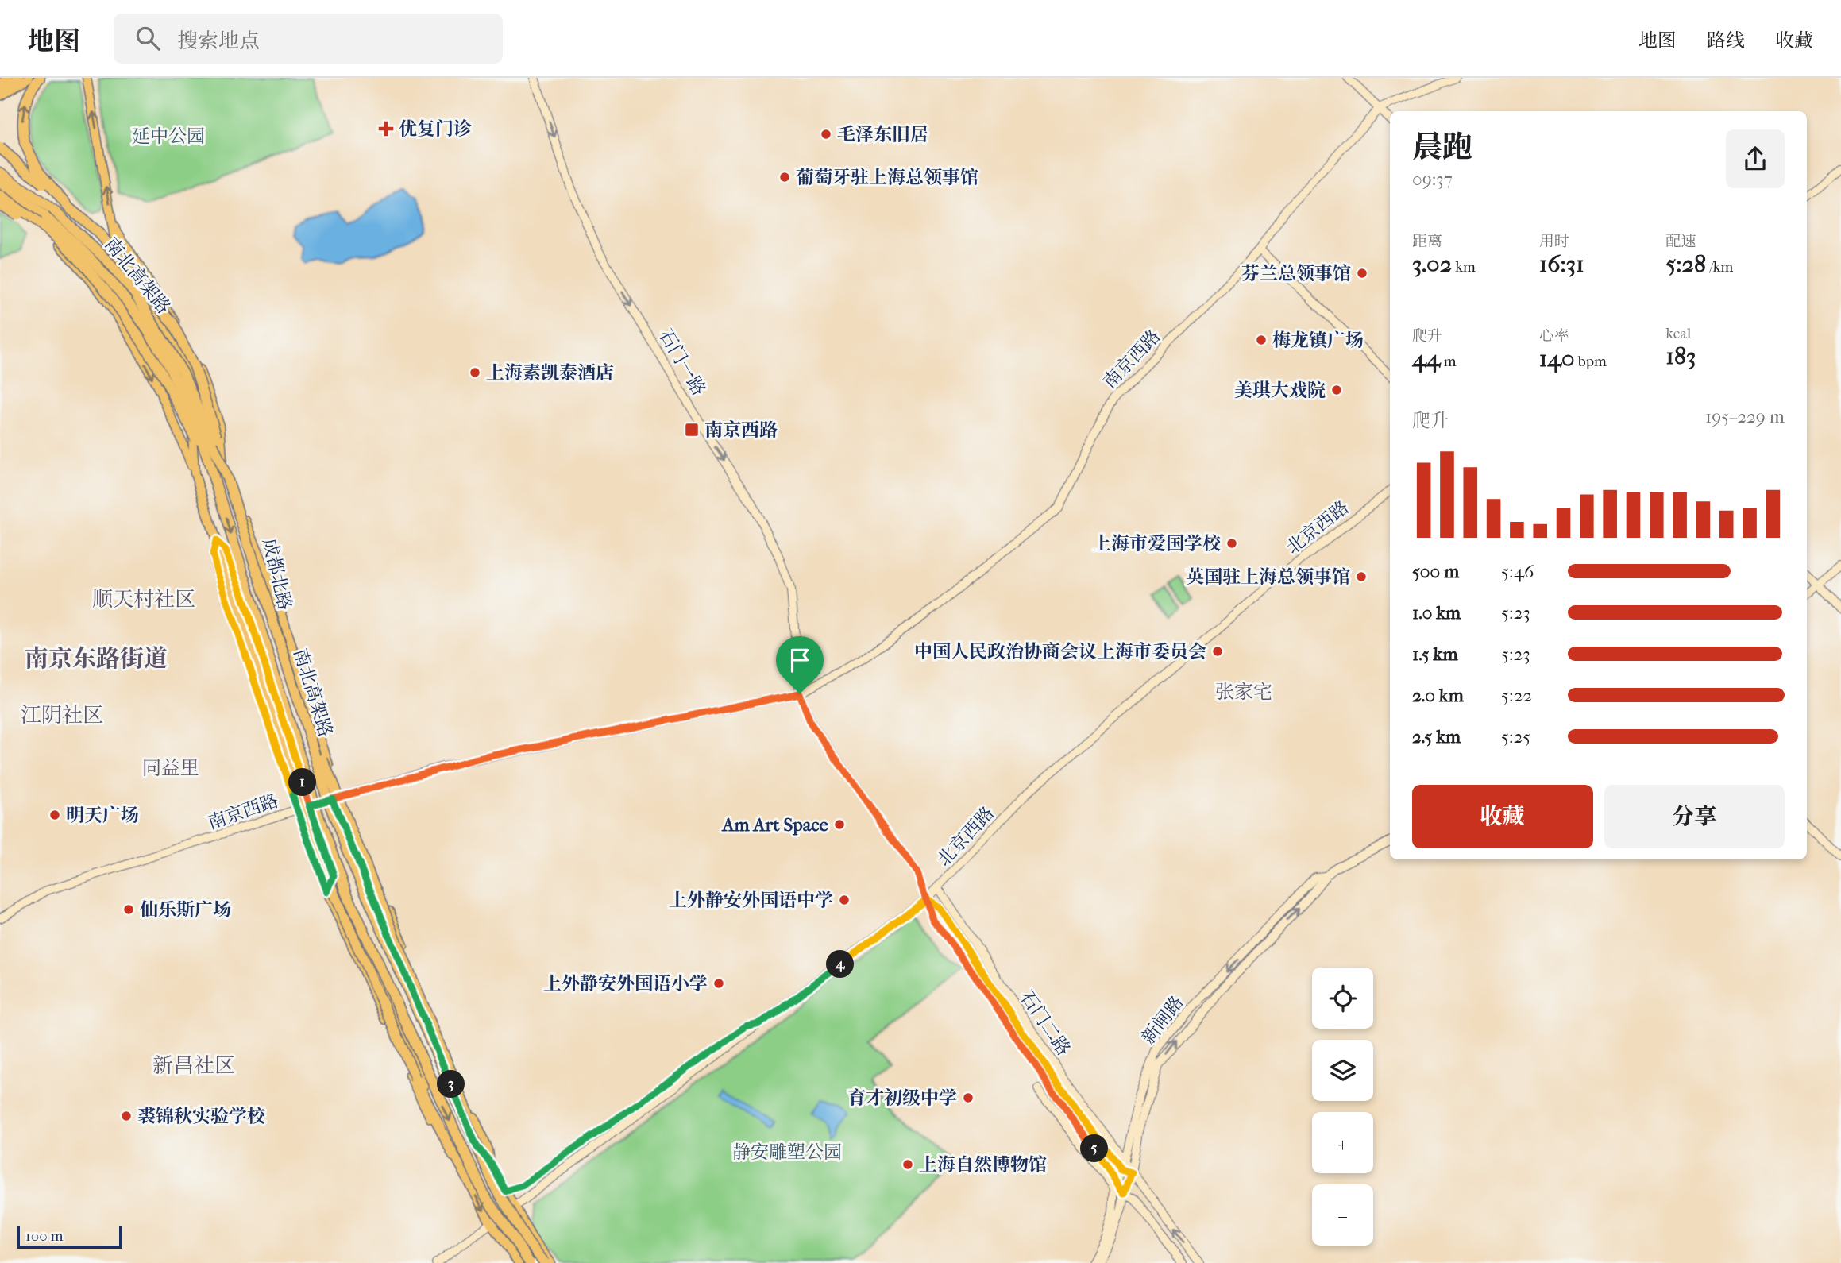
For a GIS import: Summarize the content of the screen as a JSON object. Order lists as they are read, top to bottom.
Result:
{
  "streets": {
    "highway": ["南北高架路"],
    "main road": [
      "南京西路",
      "石门一路",
      "北京西路",
      "成都北路",
      "新闸路",
      "石门二路"
    ]
  },
  "crossings": [
    ["南北高架路", "成都北路"],
    ["南京西路", "石门一路"],
    ["南京西路", "成都北路"],
    ["南京西路", "石门二路"],
    ["石门一路", "石门二路"],
    ["北京西路", "成都北路"],
    ["北京西路", "石门二路"],
    ["新闸路", "石门二路"]
  ],
  "one_way": ["石门一路"],
  "districts": [
    "顺天村社区",
    "南京东路街道",
    "张家宅",
    "江阴社区",
    "同益里",
    "新昌社区"
  ],
  "parks": ["延中公园", "静安雕塑公园"],
  "places": {
    "health": ["优复门诊"],
    "other": [
      "毛泽东旧居",
      "葡萄牙驻上海总领事馆",
      "芬兰总领事馆",
      "梅龙镇广场",
      "上海素凯泰酒店",
      "美琪大戏院",
      "上海市爱国学校",
      "英国驻上海总领事馆",
      "中国人民政治协商会议上海市委员会",
      "明天广场",
      "Am Art Space",
      "上外静安外国语中学",
      "仙乐斯广场",
      "上外静安外国语小学",
      "育才初级中学",
      "裘锦秋实验学校",
      "上海自然博物馆"
    ],
    "transit": ["南京西路"]
  },
  "scale_bar": "100 m",
  "page": {
    "header": "地图",
    "search": "搜索地点",
    "nav": ["地图", "路线", "收藏"],
    "heading": ["晨跑", "09:37"],
    "stats": [
      ["距离", "3.02 km"],
      ["用时", "16:31"],
      ["配速", "5:28 /km"],
      ["爬升", "44 m"],
      ["心率", "140 bpm"],
      ["kcal", "183"]
    ],
    "chart": ["爬升", "195–229 m"],
    "list": [
      {
        "name": "500 m",
        "note": "5:46"
      },
      {
        "name": "1.0 km",
        "note": "5:23"
      },
      {
        "name": "1.5 km",
        "note": "5:23"
      },
      {
        "name": "2.0 km",
        "note": "5:22"
      },
      {
        "name": "2.5 km",
        "note": "5:25"
      }
    ],
    "pins": [
      "1",
      "4",
      "3",
      "5"
    ],
    "buttons": ["收藏", "分享"],
    "map_buttons": ["+", "−"],
    "scale": "100 m"
  }
}
